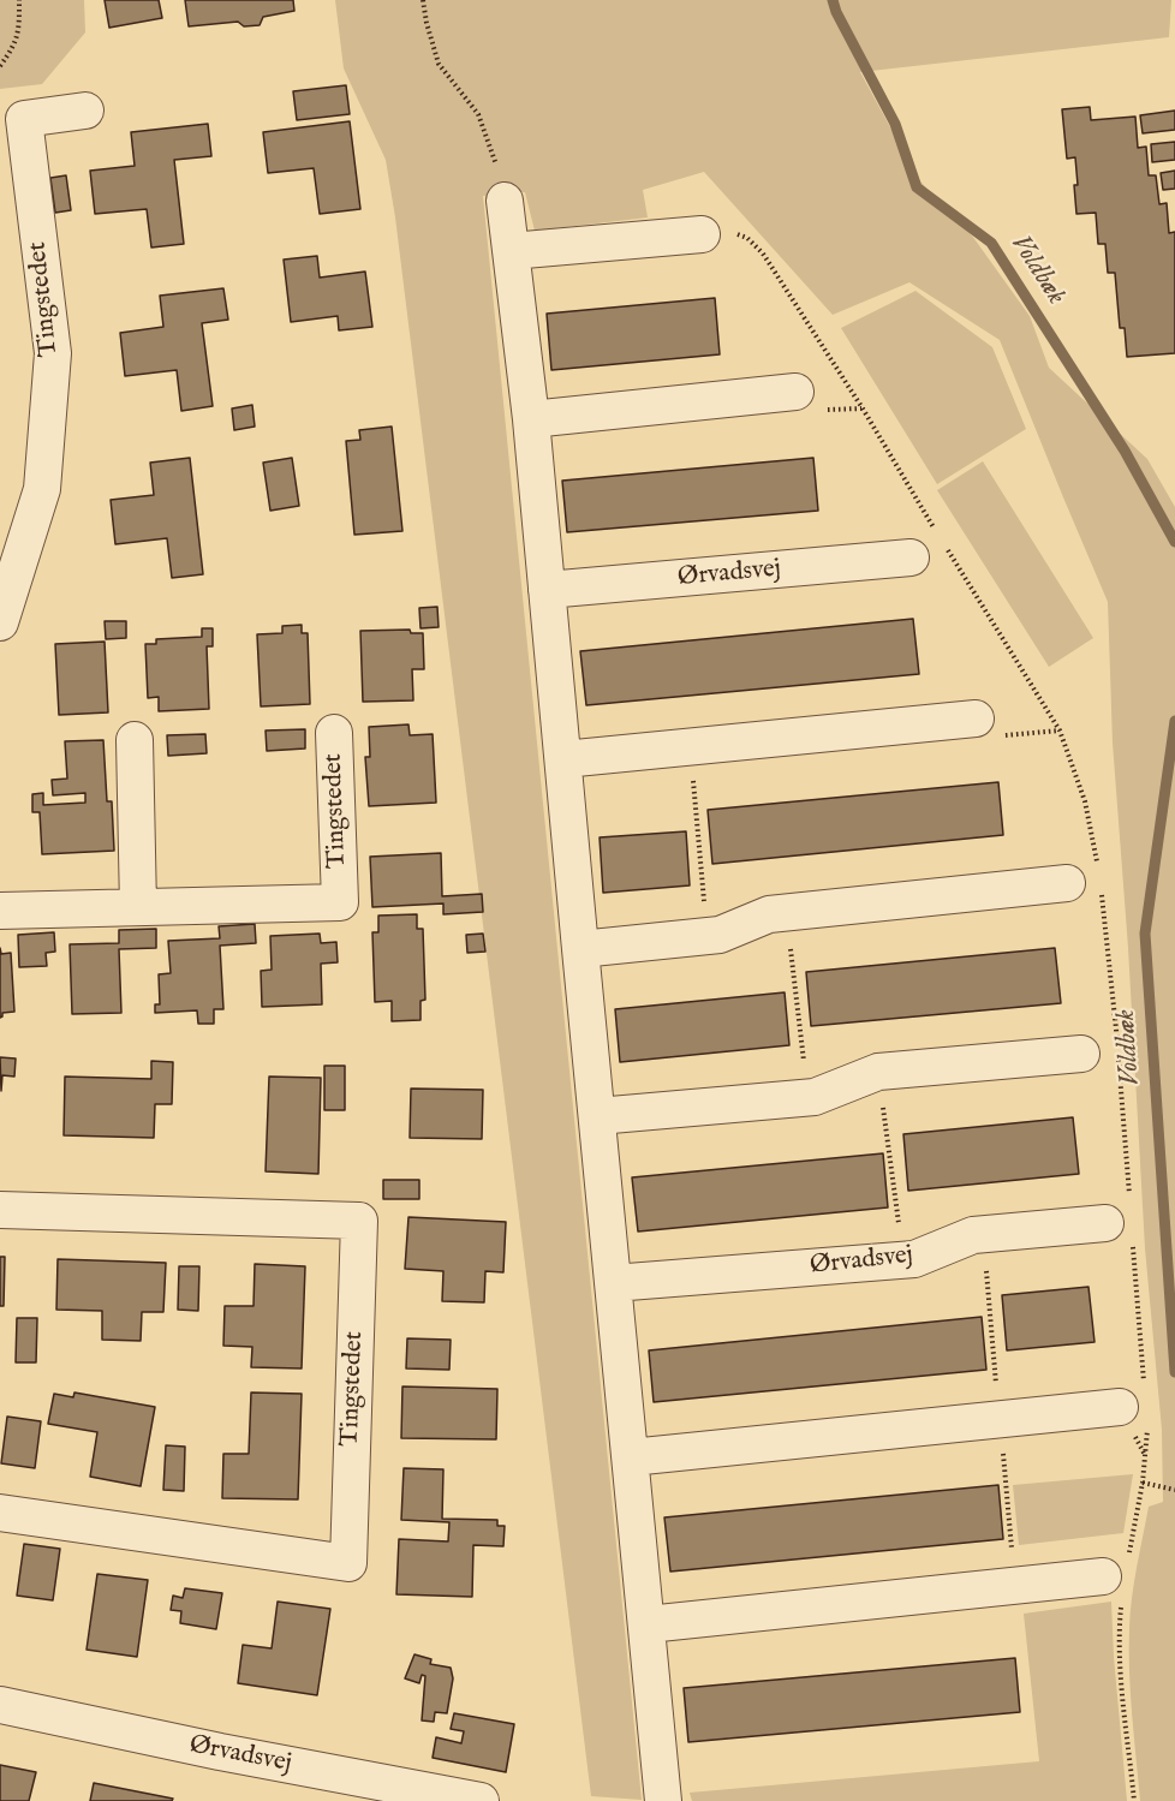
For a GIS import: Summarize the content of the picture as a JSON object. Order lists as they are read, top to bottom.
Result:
{
  "streets": {
    "street": ["Tingstedet", "Ørvadsvej"]
  },
  "water": ["Voldbæk"]
}
